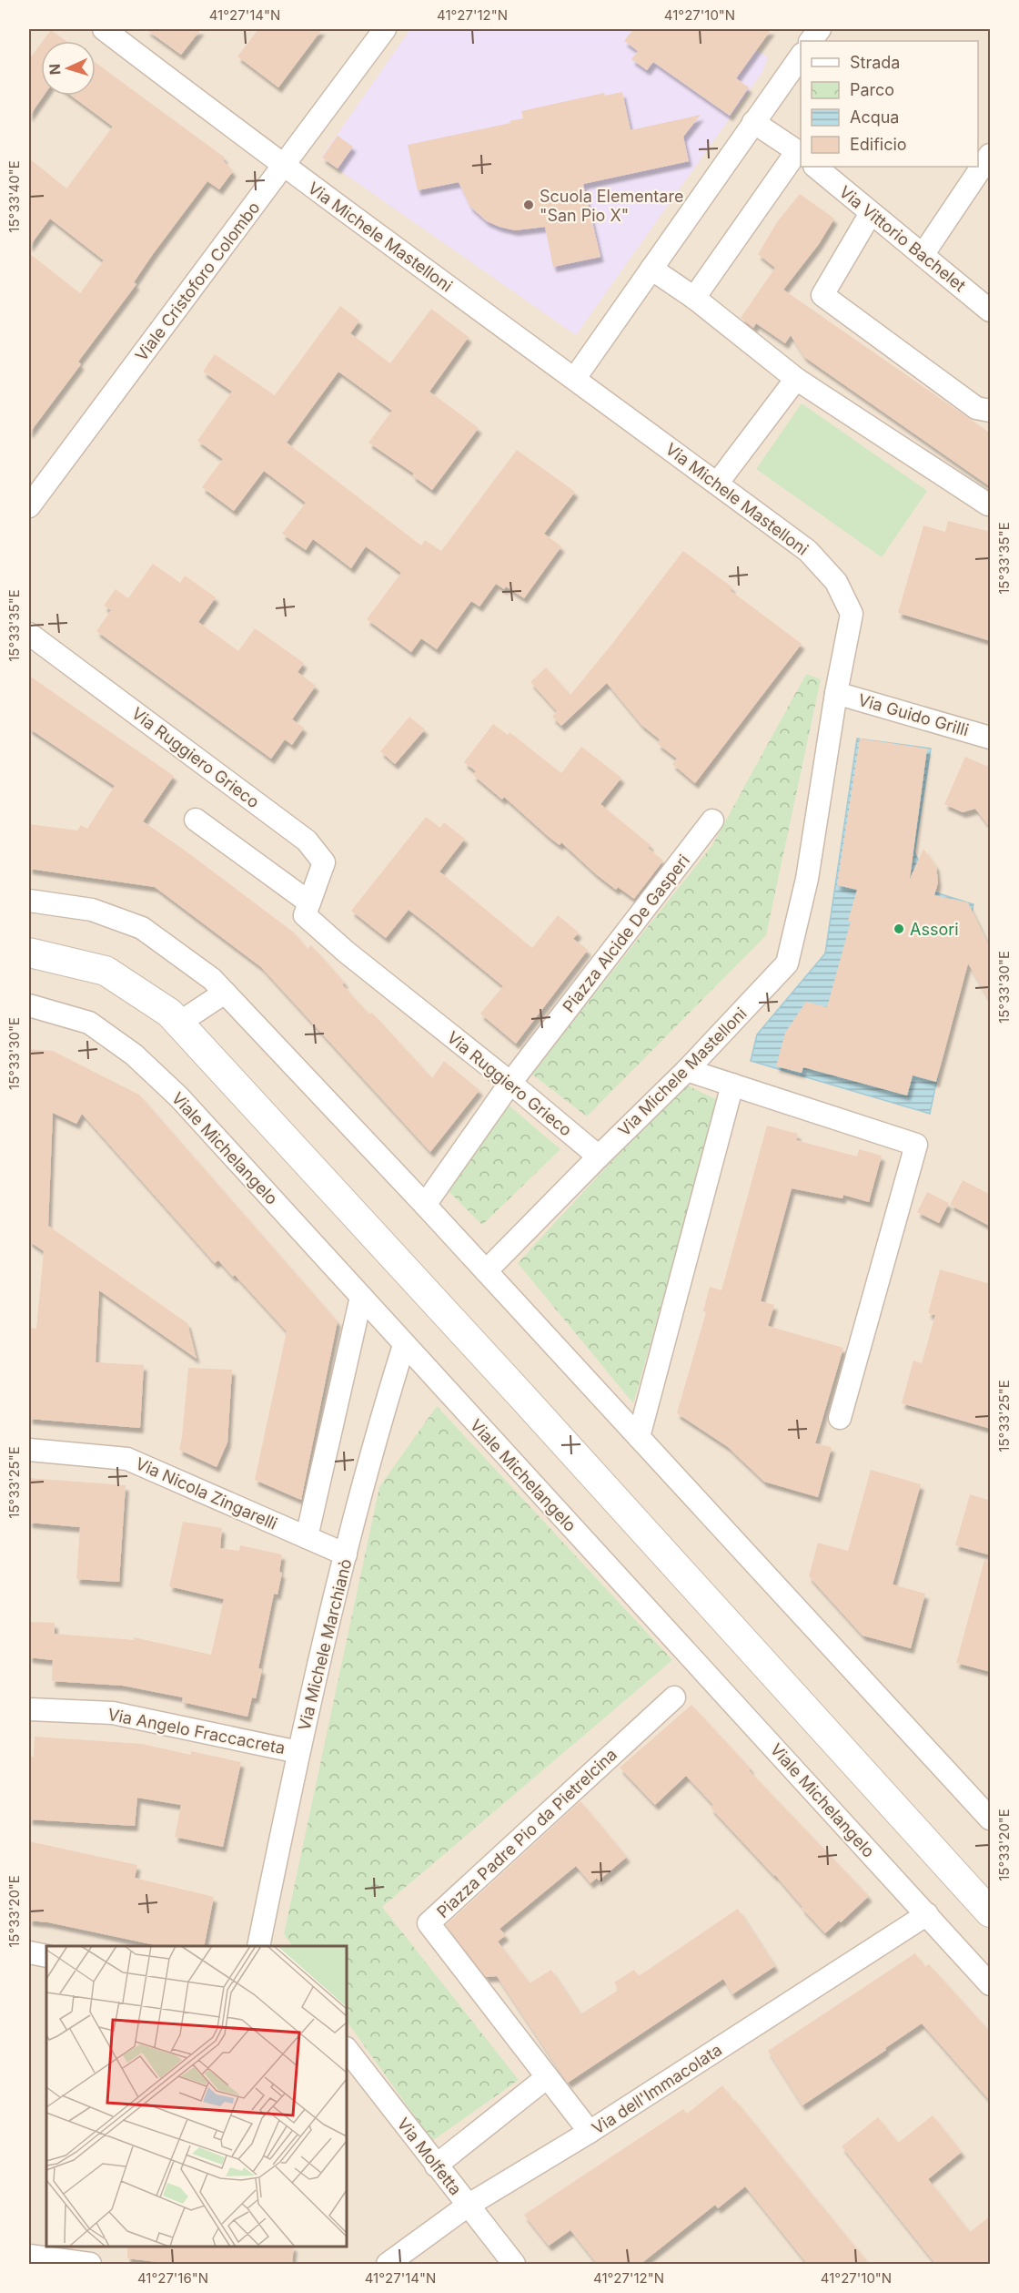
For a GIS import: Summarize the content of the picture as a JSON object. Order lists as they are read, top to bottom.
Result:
{
  "streets": {
    "street": [
      "Via Michele Mastelloni",
      "Via Vittorio Bachelet",
      "Viale Cristoforo Colombo",
      "Via Guido Grilli",
      "Via Ruggiero Grieco",
      "Piazza Alcide De Gasperi",
      "Viale Michelangelo",
      "Via Nicola Zingarelli",
      "Via Michele Marchianò",
      "Via Angelo Fraccacreta",
      "Piazza Padre Pio da Pietrelcina",
      "Via dell'Immacolata",
      "Via Molfetta"
    ]
  },
  "crossings": [
    ["Via Michele Mastelloni", "Viale Cristoforo Colombo"],
    ["Via Michele Mastelloni", "Via Guido Grilli"],
    ["Via Michele Mastelloni", "Via Ruggiero Grieco"],
    ["Via Ruggiero Grieco", "Piazza Alcide De Gasperi"],
    ["Viale Michelangelo", "Via Michele Marchianò"],
    ["Viale Michelangelo", "Via dell'Immacolata"],
    ["Via Nicola Zingarelli", "Via Michele Marchianò"],
    ["Via Michele Marchianò", "Via Angelo Fraccacreta"],
    ["Piazza Padre Pio da Pietrelcina", "Via dell'Immacolata"],
    ["Via dell'Immacolata", "Via Molfetta"]
  ],
  "places": ["Scuola Elementare \"San Pio X\"", "Assori"],
  "legend": [
    "Strada",
    "Parco",
    "Acqua",
    "Edificio"
  ],
  "north": "left",
  "coordinates": [
    "41°27'14\"N",
    "41°27'12\"N",
    "41°27'10\"N",
    "15°33'40\"E",
    "15°33'35\"E",
    "15°33'30\"E",
    "15°33'25\"E",
    "15°33'20\"E",
    "41°27'16\"N"
  ]
}
